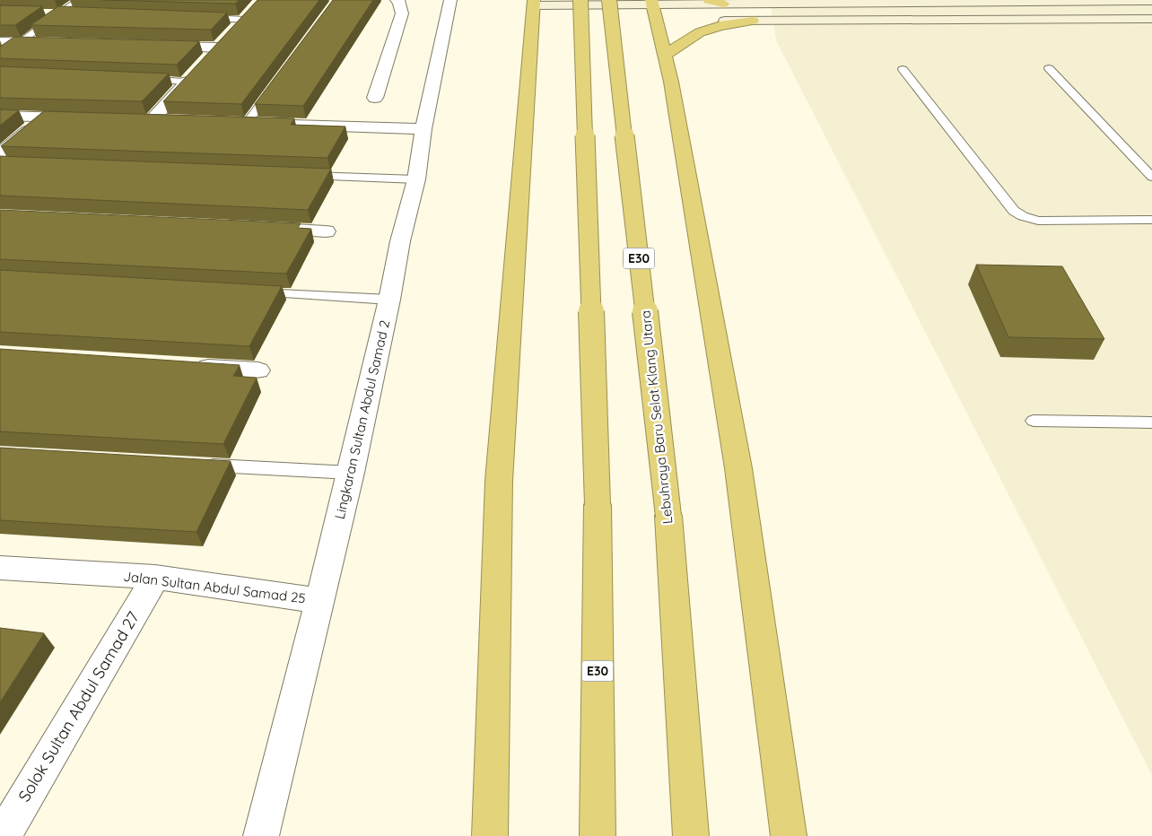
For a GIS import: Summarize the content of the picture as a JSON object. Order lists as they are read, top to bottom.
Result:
{
  "streets": {
    "highway": ["E30", "Lebuhraya Baru Selat Klang Utara"],
    "street": ["Lingkaran Sultan Abdul Samad 2", "Jalan Sultan Abdul Samad 25", "Solok Sultan Abdul Samad 27"]
  },
  "crossings": [
    ["Lingkaran Sultan Abdul Samad 2", "Jalan Sultan Abdul Samad 25"],
    ["Jalan Sultan Abdul Samad 25", "Solok Sultan Abdul Samad 27"]
  ]
}
